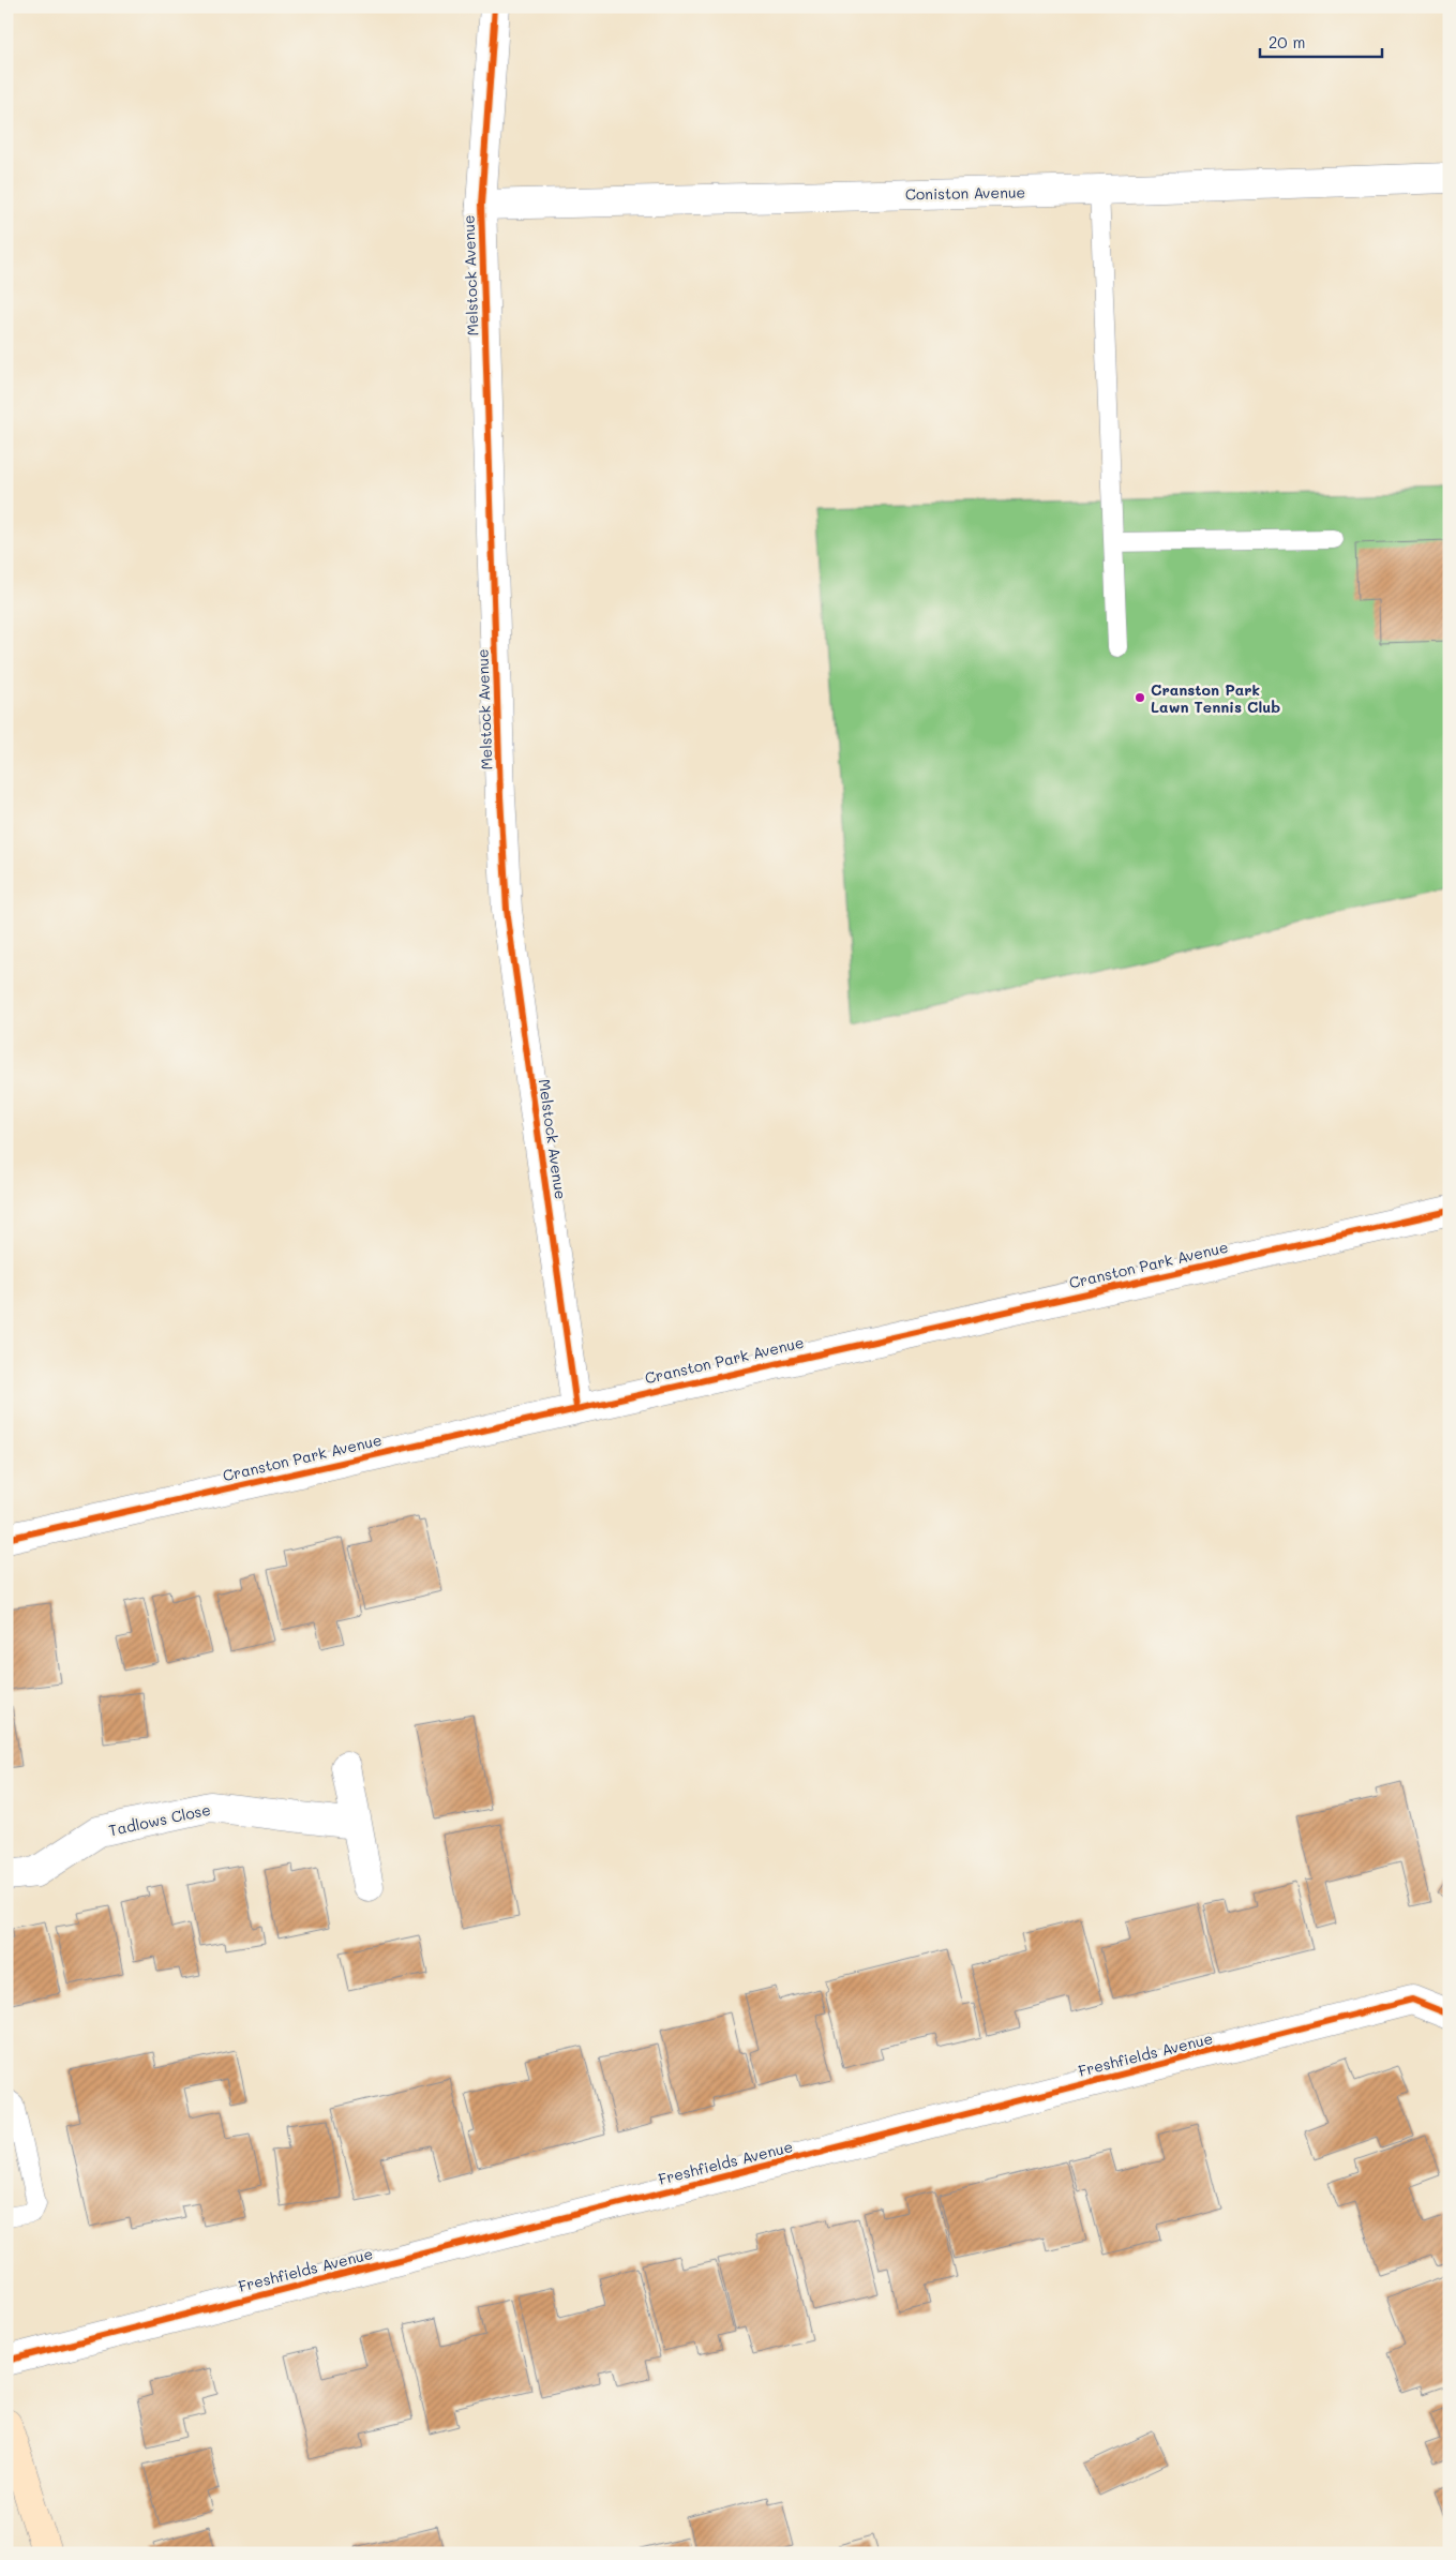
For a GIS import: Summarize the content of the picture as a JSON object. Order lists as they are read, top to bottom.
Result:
{
  "streets": {
    "street": [
      "Coniston Avenue",
      "Melstock Avenue",
      "Cranston Park Avenue",
      "Tadlows Close",
      "Freshfields Avenue"
    ]
  },
  "crossings": [
    ["Coniston Avenue", "Melstock Avenue"],
    ["Melstock Avenue", "Cranston Park Avenue"]
  ],
  "places": ["Cranston Park Lawn Tennis Club"],
  "scale_bar": "20 m"
}
